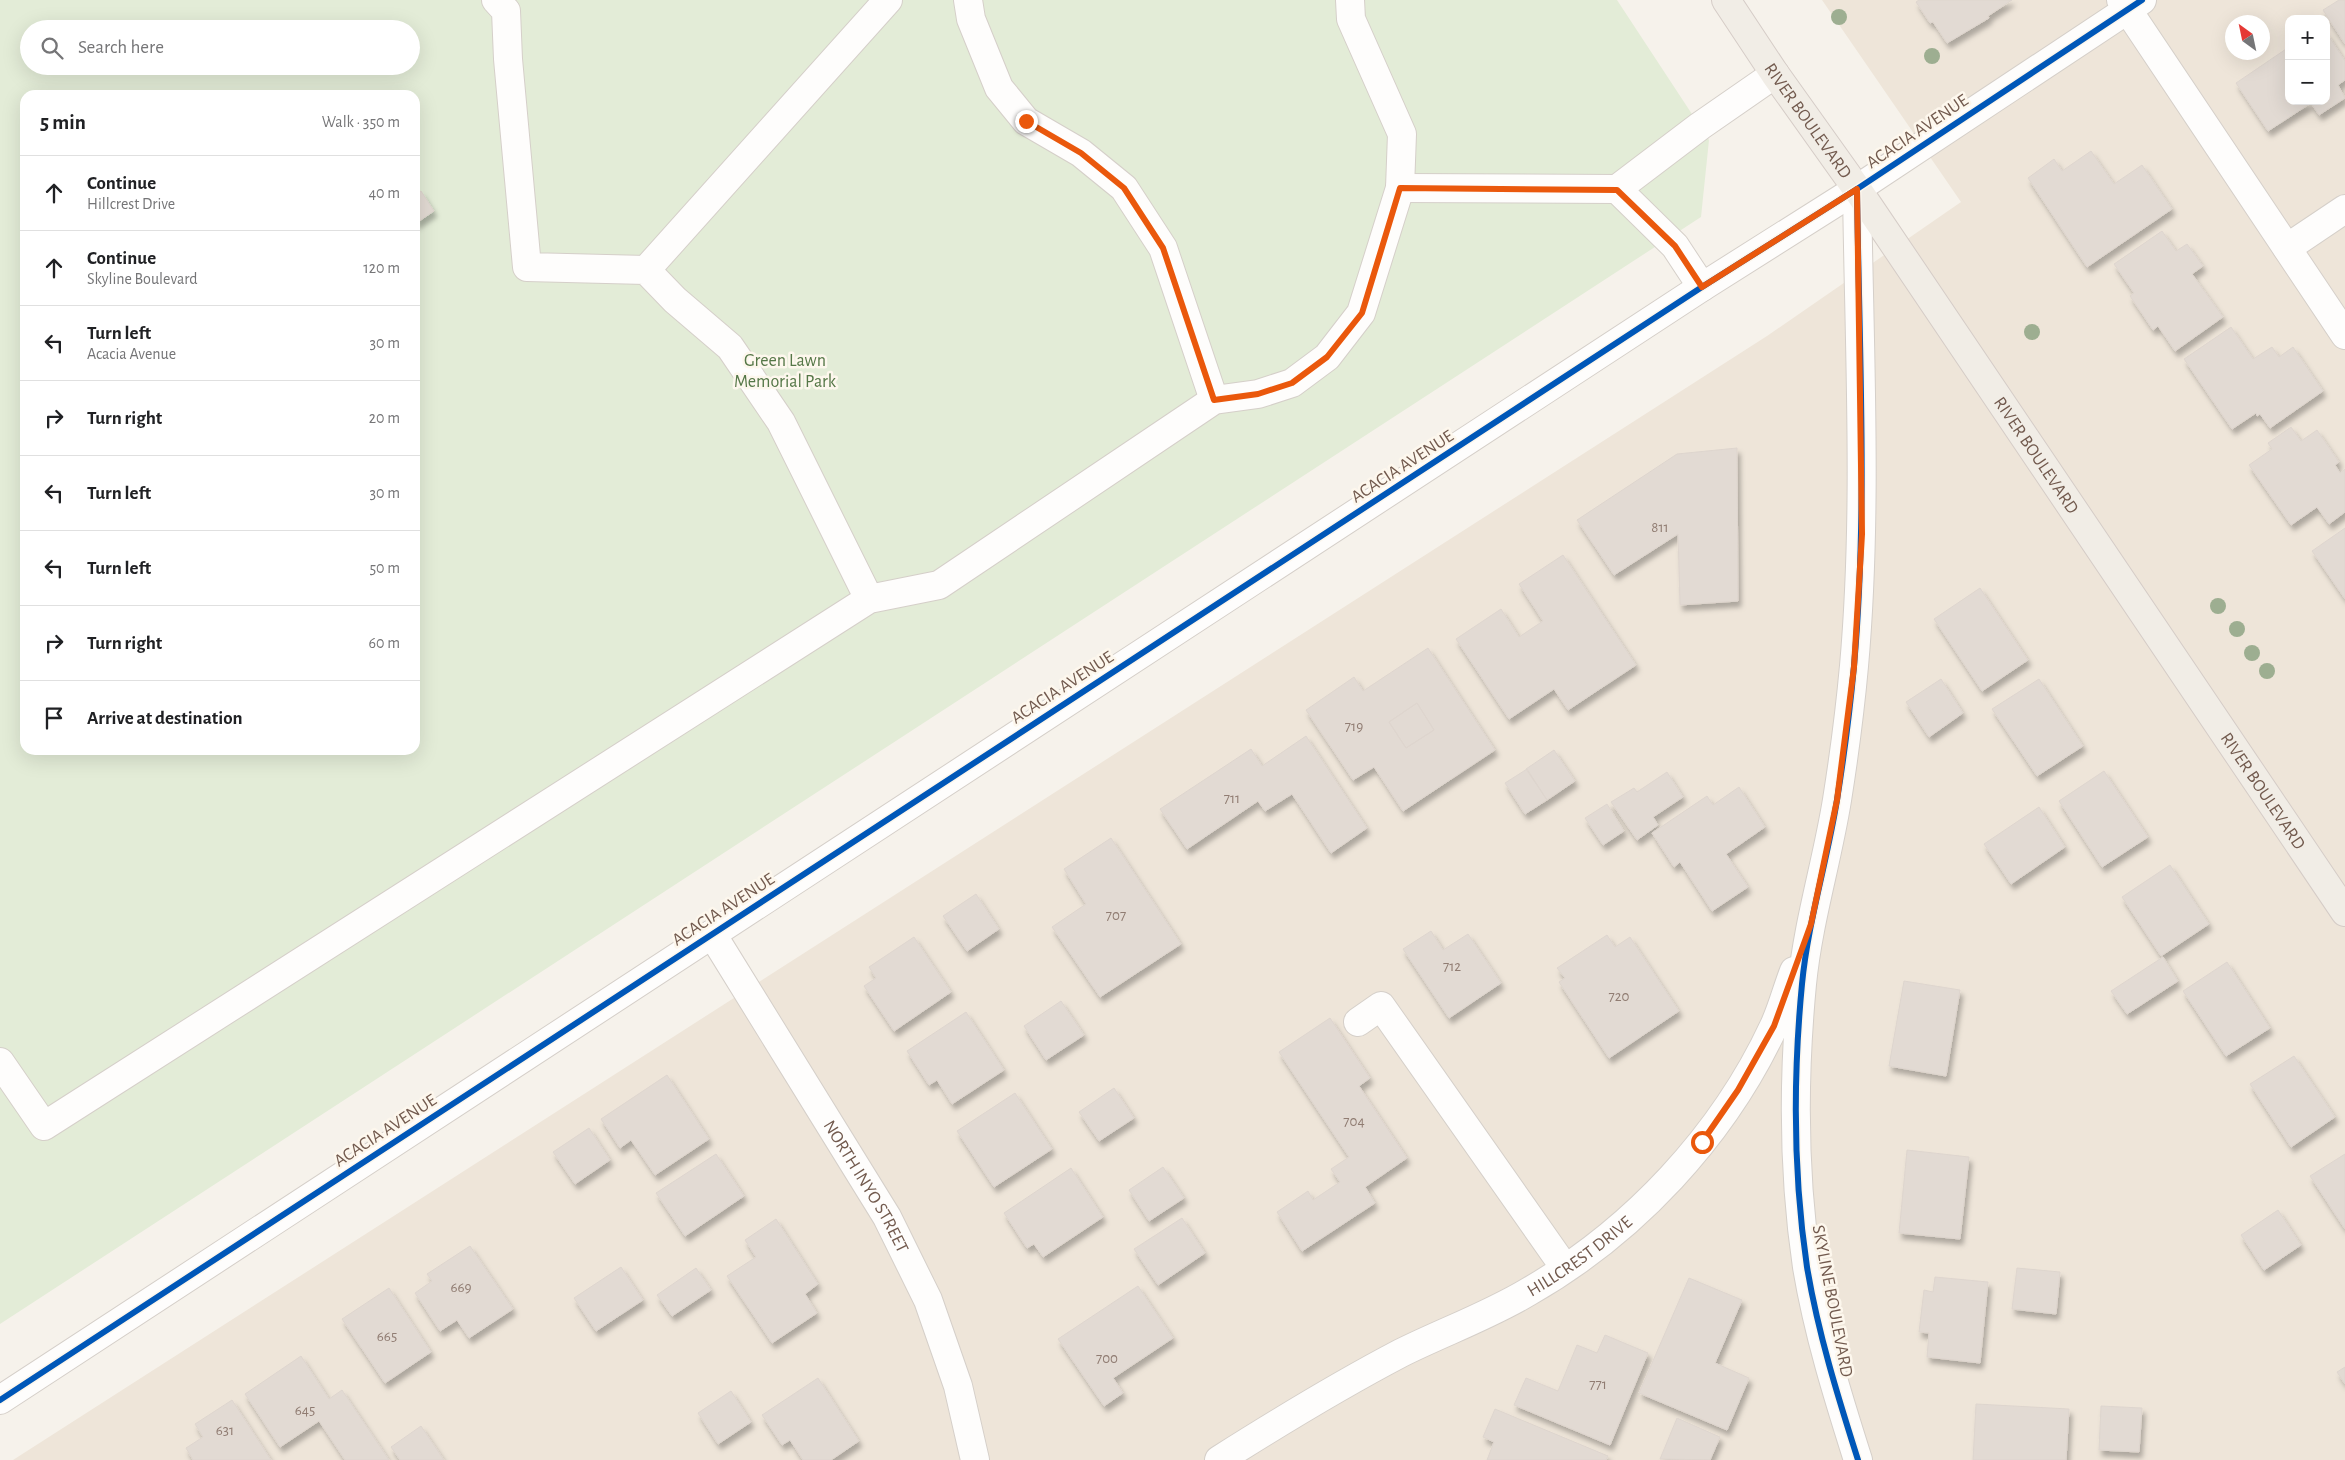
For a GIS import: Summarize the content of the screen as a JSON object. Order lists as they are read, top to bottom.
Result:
{
  "streets": {
    "main road": ["RIVER BOULEVARD"],
    "street": [
      "ACACIA AVENUE",
      "NORTH INYO STREET",
      "HILLCREST DRIVE",
      "SKYLINE BOULEVARD"
    ]
  },
  "crossings": [
    ["RIVER BOULEVARD", "ACACIA AVENUE"],
    ["RIVER BOULEVARD", "SKYLINE BOULEVARD"],
    ["ACACIA AVENUE", "NORTH INYO STREET"],
    ["ACACIA AVENUE", "SKYLINE BOULEVARD"],
    ["HILLCREST DRIVE", "SKYLINE BOULEVARD"]
  ],
  "parks": ["Green Lawn Memorial Park"],
  "house_numbers": [
    "811",
    "719",
    "711",
    "707",
    "712",
    "720",
    "704",
    "669",
    "665",
    "700",
    "771",
    "645",
    "631"
  ],
  "north": "top left",
  "page": {
    "map_buttons": ["+", "−"],
    "search": "Search here",
    "heading": ["5 min", "Walk · 350 m"],
    "list": [
      ["Continue", "Hillcrest Drive", "40 m"],
      ["Continue", "Skyline Boulevard", "120 m"],
      ["Turn left", "Acacia Avenue", "30 m"],
      ["Turn right", "20 m"],
      ["Turn left", "30 m"],
      ["Turn left", "50 m"],
      ["Turn right", "60 m"],
      "Arrive at destination"
    ]
  }
}
